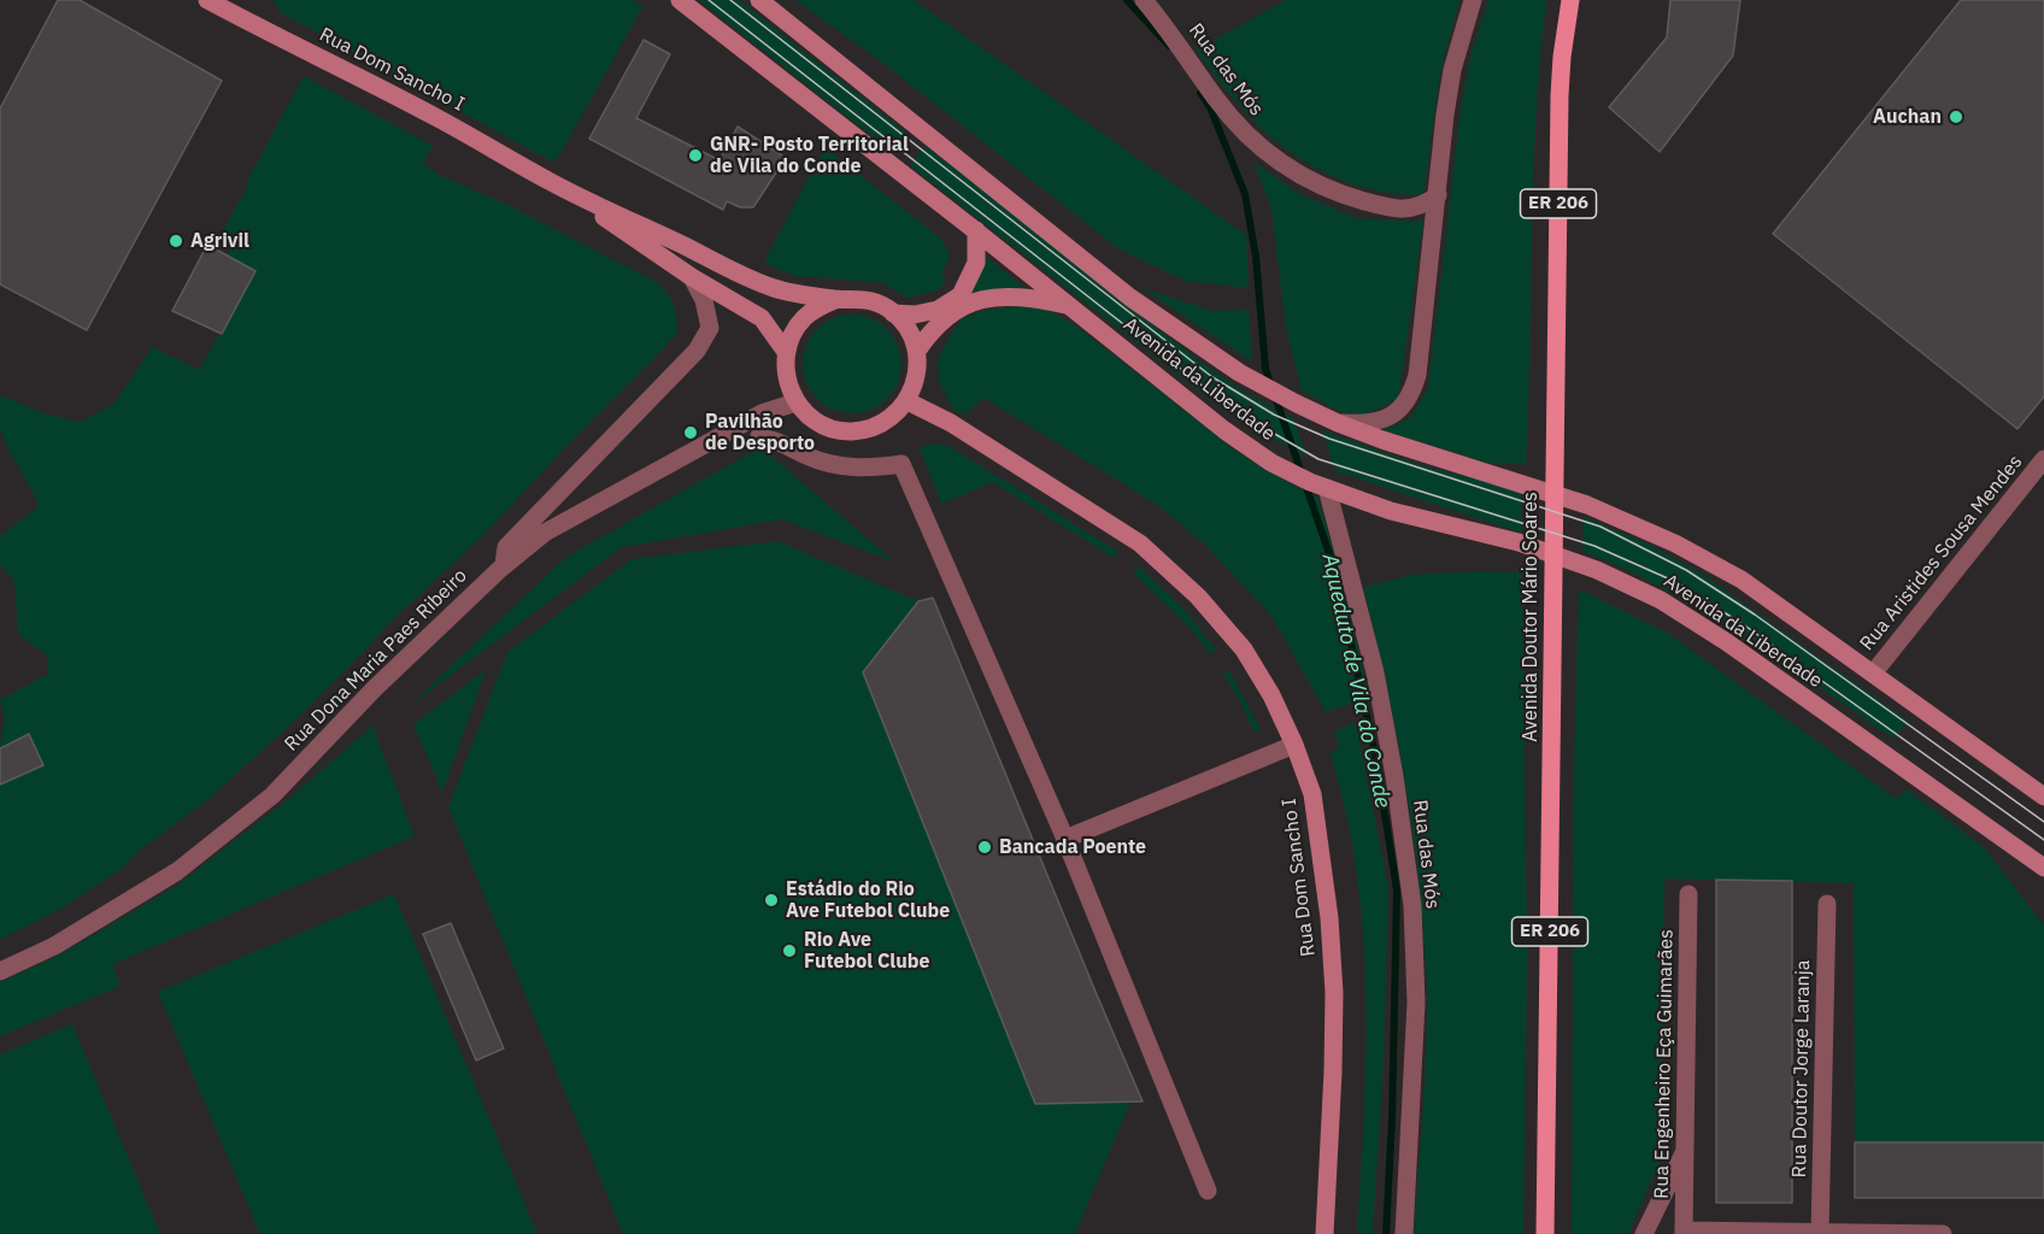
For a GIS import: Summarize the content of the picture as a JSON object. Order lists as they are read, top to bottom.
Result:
{
  "streets": {
    "main road": ["ER 206", "Avenida Doutor Mário Soares"],
    "street": [
      "Rua Dom Sancho I",
      "Rua das Mós",
      "Avenida da Liberdade",
      "Rua Aristides Sousa Mendes",
      "Rua Dona Maria Paes Ribeiro",
      "Rua Engenheiro Eça Guimarães",
      "Rua Doutor Jorge Laranja"
    ]
  },
  "crossings": [
    ["Rua Dom Sancho I", "Rua Dona Maria Paes Ribeiro"],
    ["Rua das Mós", "Avenida da Liberdade"],
    ["Avenida da Liberdade", "Rua Aristides Sousa Mendes"]
  ],
  "water": ["Aqueduto de Vila do Conde"],
  "places": [
    "Auchan",
    "GNR- Posto Territorial de Vila do Conde",
    "Agrivil",
    "Pavilhão de Desporto",
    "Bancada Poente",
    "Estádio do Rio Ave Futebol Clube",
    "Rio Ave Futebol Clube"
  ]
}
